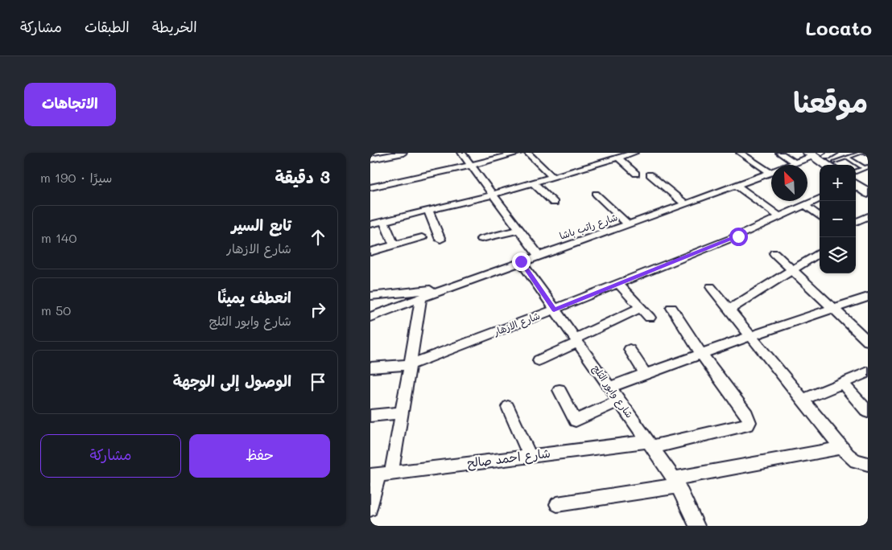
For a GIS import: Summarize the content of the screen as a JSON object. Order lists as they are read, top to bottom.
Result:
{
  "streets": {
    "street": [
      "شارع راتب باشا",
      "شارع الازهار",
      "شارع وابور الثلج",
      "شارع احمد صالح"
    ]
  },
  "crossings": [
    ["شارع راتب باشا", "شارع وابور الثلج"],
    ["شارع الازهار", "شارع وابور الثلج"],
    ["شارع وابور الثلج", "شارع احمد صالح"]
  ],
  "north": "top left",
  "page": {
    "header": "Locato",
    "nav": ["الخريطة", "الطبقات", "مشاركة"],
    "title": "موقعنا",
    "buttons": [
      "الاتجاهات",
      ["حفظ", "مشاركة"]
    ],
    "heading": ["3 دقيقة", "سيرًا · 190 m"],
    "map_buttons": ["+", "−"],
    "list": [
      ["تابع السير", "شارع الازهار", "140 m"],
      ["انعطف يمينًا", "شارع وابور الثلج", "50 m"],
      "الوصول إلى الوجهة"
    ]
  }
}
